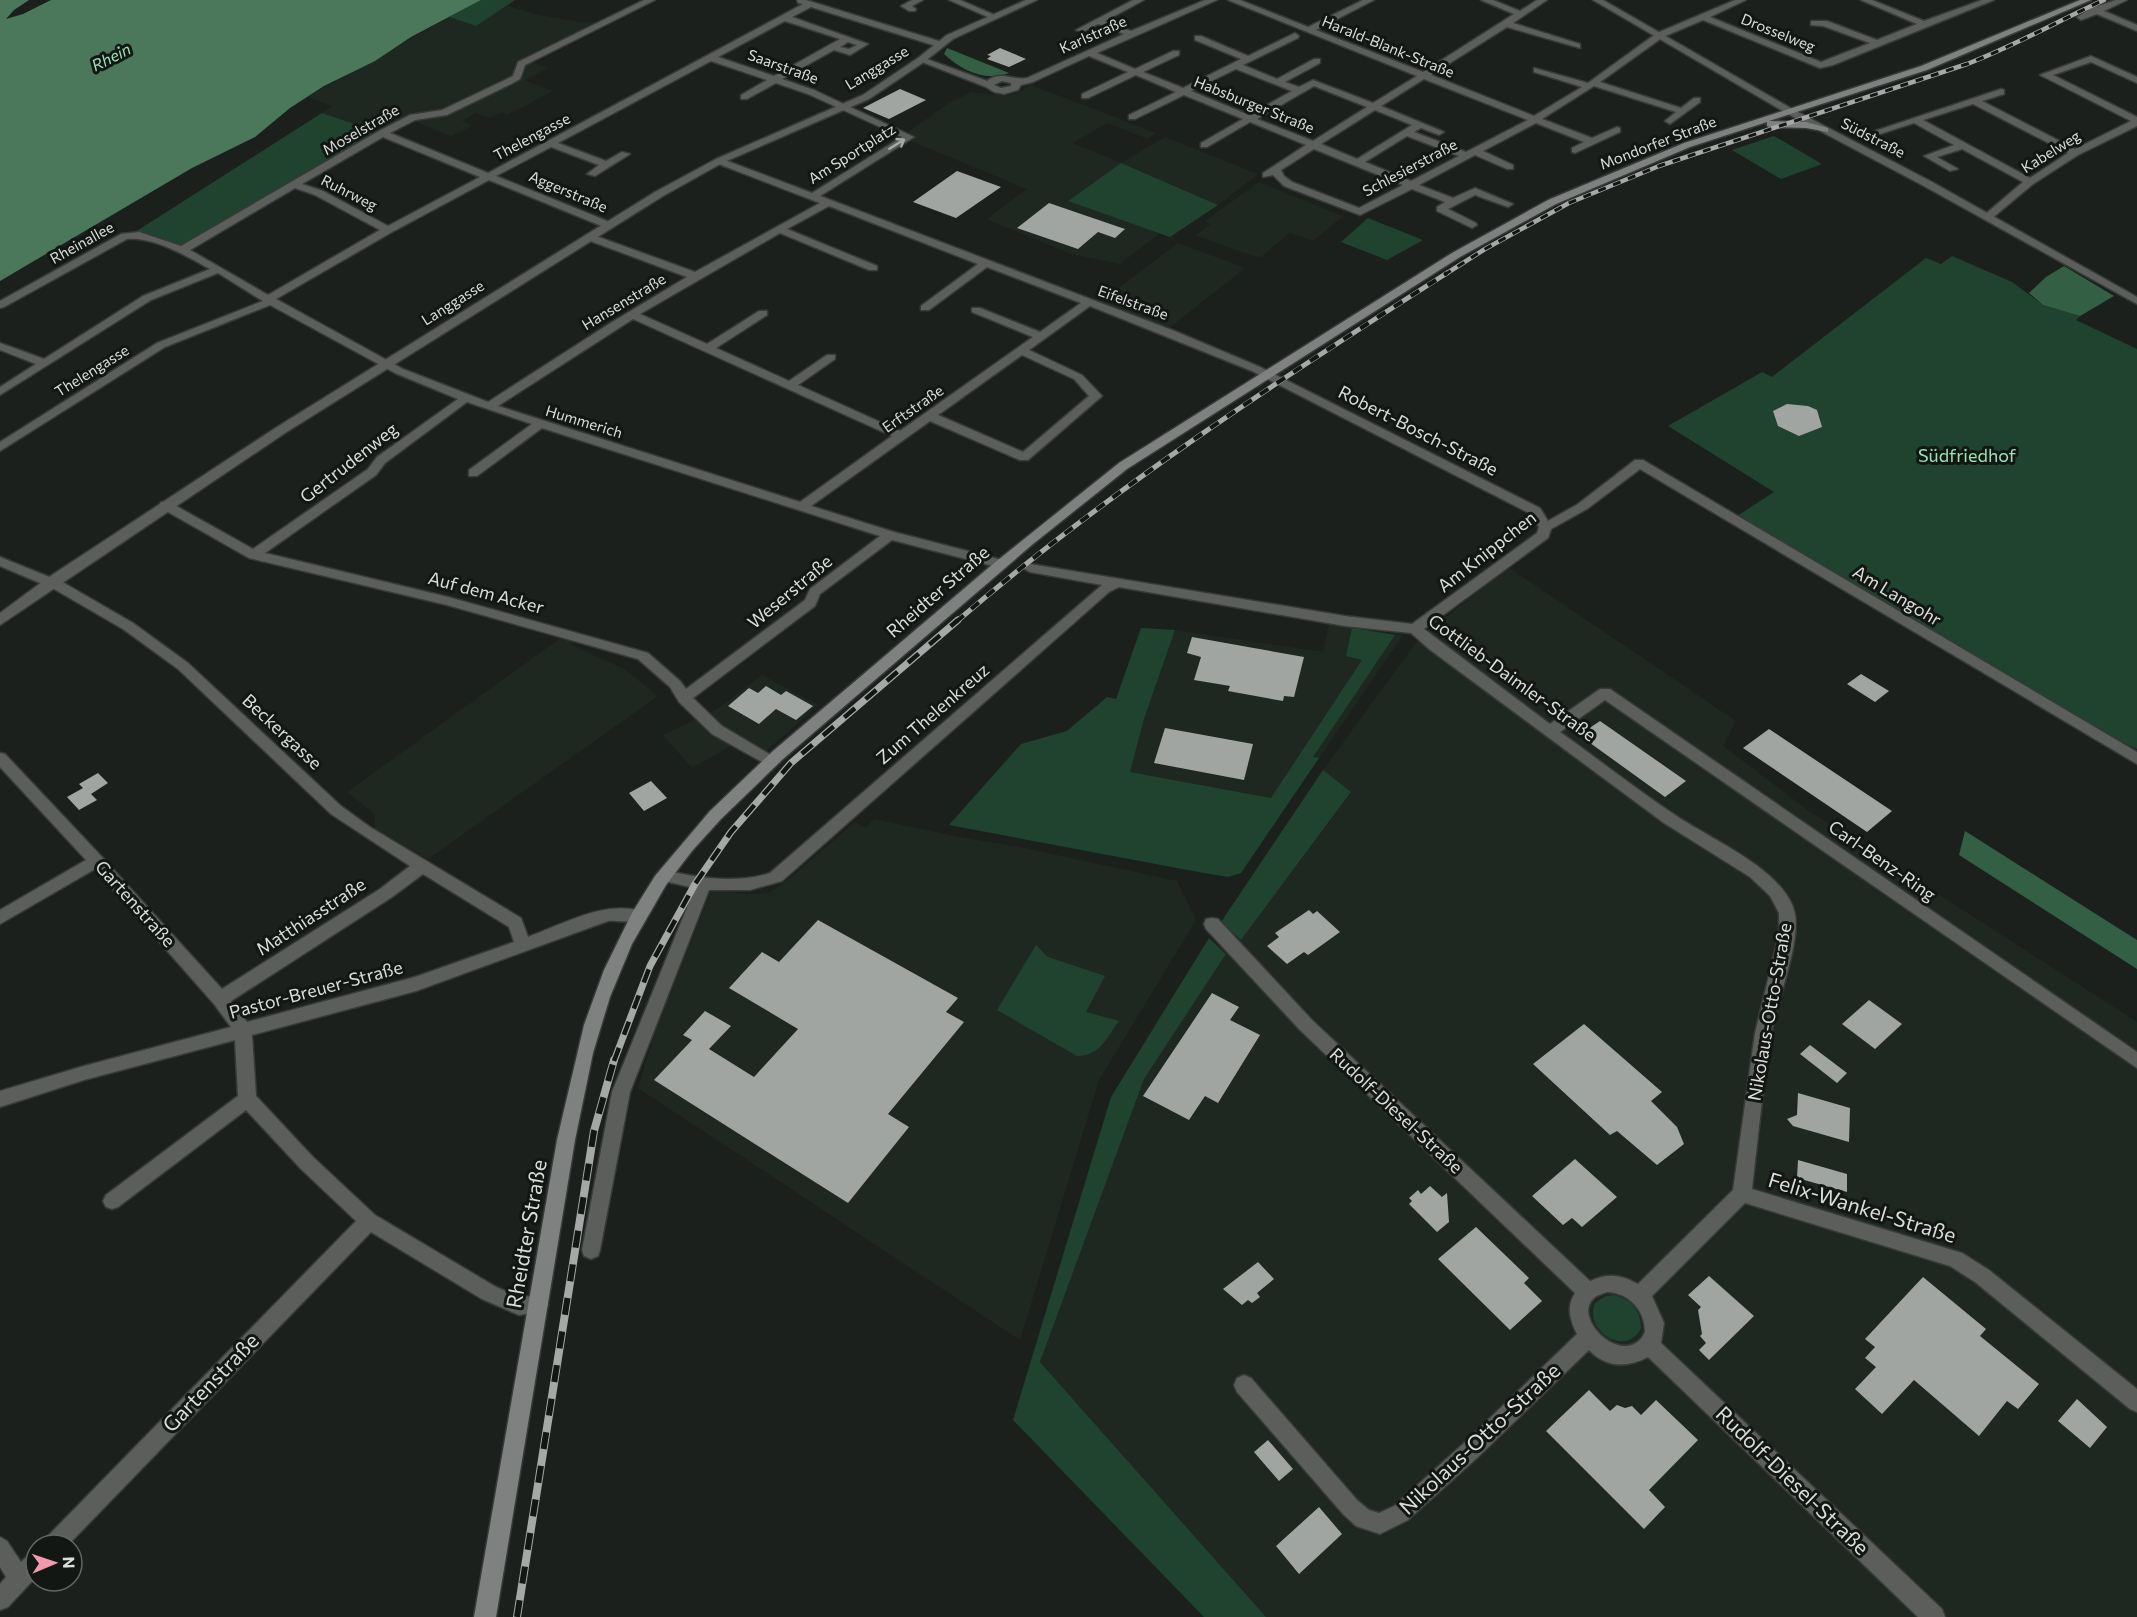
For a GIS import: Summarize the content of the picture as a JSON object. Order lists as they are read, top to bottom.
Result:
{
  "streets": {
    "main road": ["Mondorfer Straße", "Rheidter Straße"],
    "street": [
      "Drosselweg",
      "Karlstraße",
      "Harald-Blank-Straße",
      "Saarstraße",
      "Langgasse",
      "Habsburger Straße",
      "Moselstraße",
      "Thelengasse",
      "Südstraße",
      "Kabelweg",
      "Am Sportplatz",
      "Schlesierstraße",
      "Aggerstraße",
      "Ruhrweg",
      "Rheinallee",
      "Hansenstraße",
      "Eifelstraße",
      "Erftstraße",
      "Hummerich",
      "Robert-Bosch-Straße",
      "Gertrudenweg",
      "Am Knippchen",
      "Weserstraße",
      "Auf dem Acker",
      "Am Langohr",
      "Gottlieb-Daimler-Straße",
      "Zum Thelenkreuz",
      "Beckergasse",
      "Carl-Benz-Ring",
      "Gartenstraße",
      "Matthiasstraße",
      "Pastor-Breuer-Straße",
      "Nikolaus-Otto-Straße",
      "Rudolf-Diesel-Straße",
      "Felix-Wankel-Straße"
    ]
  },
  "crossings": [
    ["Drosselweg", "Schlesierstraße"],
    ["Karlstraße", "Langgasse"],
    ["Karlstraße", "Habsburger Straße"],
    ["Harald-Blank-Straße", "Schlesierstraße"],
    ["Saarstraße", "Langgasse"],
    ["Saarstraße", "Thelengasse"],
    ["Saarstraße", "Am Sportplatz"],
    ["Langgasse", "Am Sportplatz"],
    ["Langgasse", "Aggerstraße"],
    ["Langgasse", "Eifelstraße"],
    ["Langgasse", "Hummerich"],
    ["Langgasse", "Auf dem Acker"],
    ["Langgasse", "Beckergasse"],
    ["Habsburger Straße", "Schlesierstraße"],
    ["Moselstraße", "Aggerstraße"],
    ["Moselstraße", "Ruhrweg"],
    ["Moselstraße", "Rheinallee"],
    ["Moselstraße", "Hummerich"],
    ["Thelengasse", "Aggerstraße"],
    ["Thelengasse", "Ruhrweg"],
    ["Thelengasse", "Hummerich"],
    ["Südstraße", "Mondorfer Straße"],
    ["Südstraße", "Kabelweg"],
    ["Südstraße", "Schlesierstraße"],
    ["Mondorfer Straße", "Eifelstraße"],
    ["Mondorfer Straße", "Robert-Bosch-Straße"],
    ["Mondorfer Straße", "Rheidter Straße"],
    ["Am Sportplatz", "Eifelstraße"],
    ["Rheinallee", "Hummerich"],
    ["Hansenstraße", "Eifelstraße"],
    ["Hansenstraße", "Hummerich"],
    ["Eifelstraße", "Erftstraße"],
    ["Eifelstraße", "Robert-Bosch-Straße"],
    ["Eifelstraße", "Rheidter Straße"],
    ["Erftstraße", "Hummerich"],
    ["Hummerich", "Gertrudenweg"],
    ["Hummerich", "Weserstraße"],
    ["Hummerich", "Rheidter Straße"],
    ["Robert-Bosch-Straße", "Am Knippchen"],
    ["Robert-Bosch-Straße", "Rheidter Straße"],
    ["Gertrudenweg", "Auf dem Acker"],
    ["Am Knippchen", "Am Langohr"],
    ["Am Knippchen", "Gottlieb-Daimler-Straße"],
    ["Weserstraße", "Auf dem Acker"],
    ["Rheidter Straße", "Auf dem Acker"],
    ["Rheidter Straße", "Pastor-Breuer-Straße"],
    ["Gottlieb-Daimler-Straße", "Zum Thelenkreuz"],
    ["Gottlieb-Daimler-Straße", "Carl-Benz-Ring"],
    ["Gottlieb-Daimler-Straße", "Nikolaus-Otto-Straße"],
    ["Beckergasse", "Matthiasstraße"],
    ["Beckergasse", "Pastor-Breuer-Straße"],
    ["Gartenstraße", "Matthiasstraße"],
    ["Gartenstraße", "Pastor-Breuer-Straße"],
    ["Nikolaus-Otto-Straße", "Rudolf-Diesel-Straße"],
    ["Nikolaus-Otto-Straße", "Felix-Wankel-Straße"]
  ],
  "water": ["Rhein"],
  "parks": ["Südfriedhof"],
  "north": "right"
}
